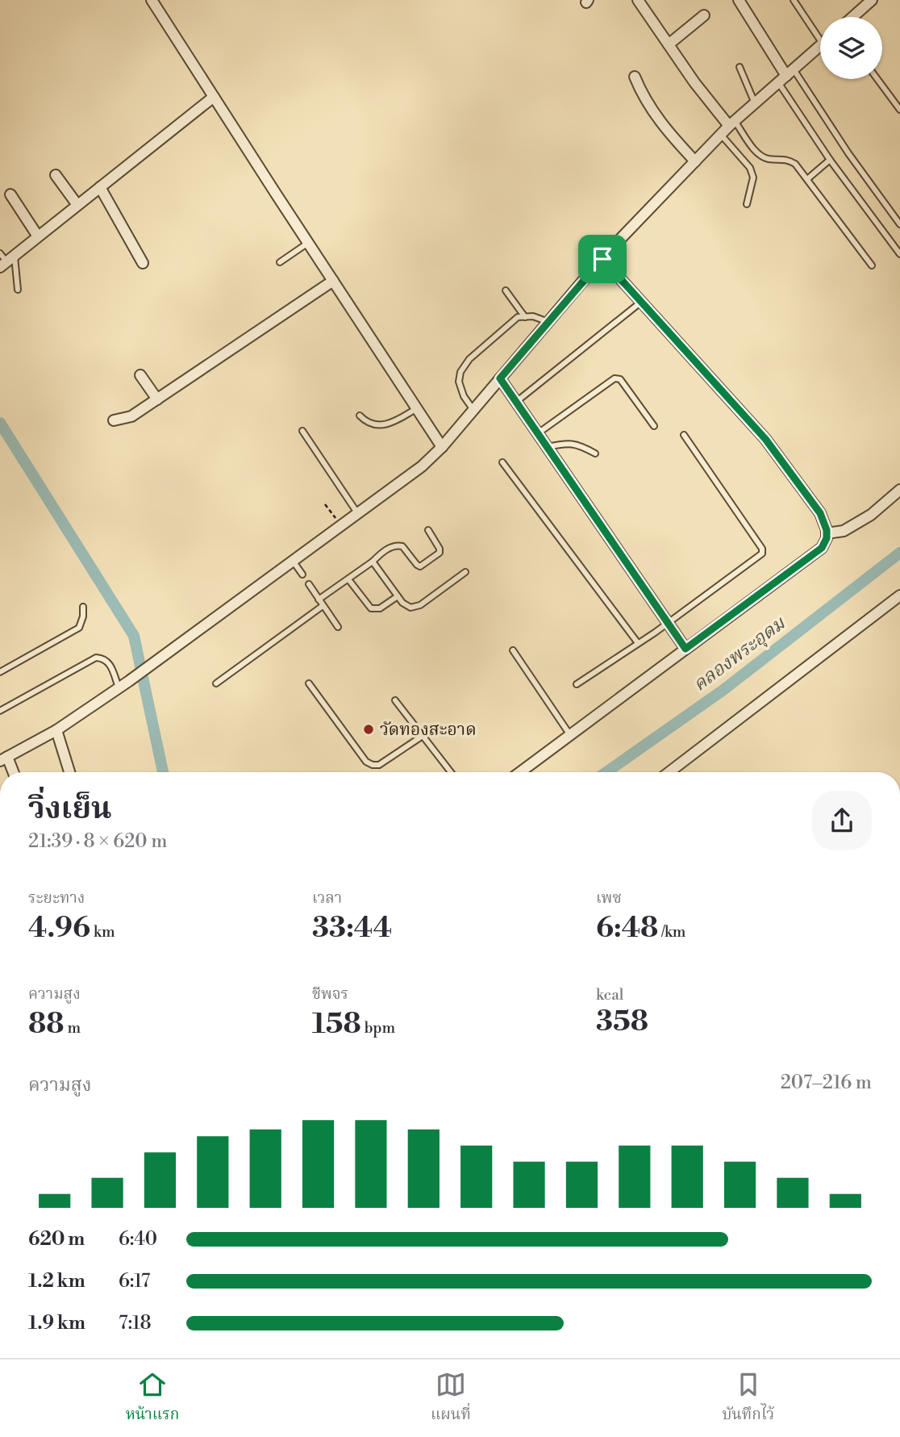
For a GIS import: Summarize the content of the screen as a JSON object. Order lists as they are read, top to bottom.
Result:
{
  "water": ["คลองพระอุดม"],
  "places": ["วัดทองสะอาด"],
  "page": {
    "heading": ["วิ่งเย็น", "21:39 · 8 × 620 m"],
    "stats": [
      ["ระยะทาง", "4.96 km"],
      ["เวลา", "33:44"],
      ["เพซ", "6:48 /km"],
      ["ความสูง", "88 m"],
      ["ชีพจร", "158 bpm"],
      ["kcal", "358"]
    ],
    "chart": ["ความสูง", "207–216 m"],
    "list": [
      {
        "name": "620 m",
        "note": "6:40"
      },
      {
        "name": "1.2 km",
        "note": "6:17"
      },
      {
        "name": "1.9 km",
        "note": "7:18"
      }
    ],
    "tabs": ["หน้าแรก", "แผนที่", "บันทึกไว้"]
  }
}
